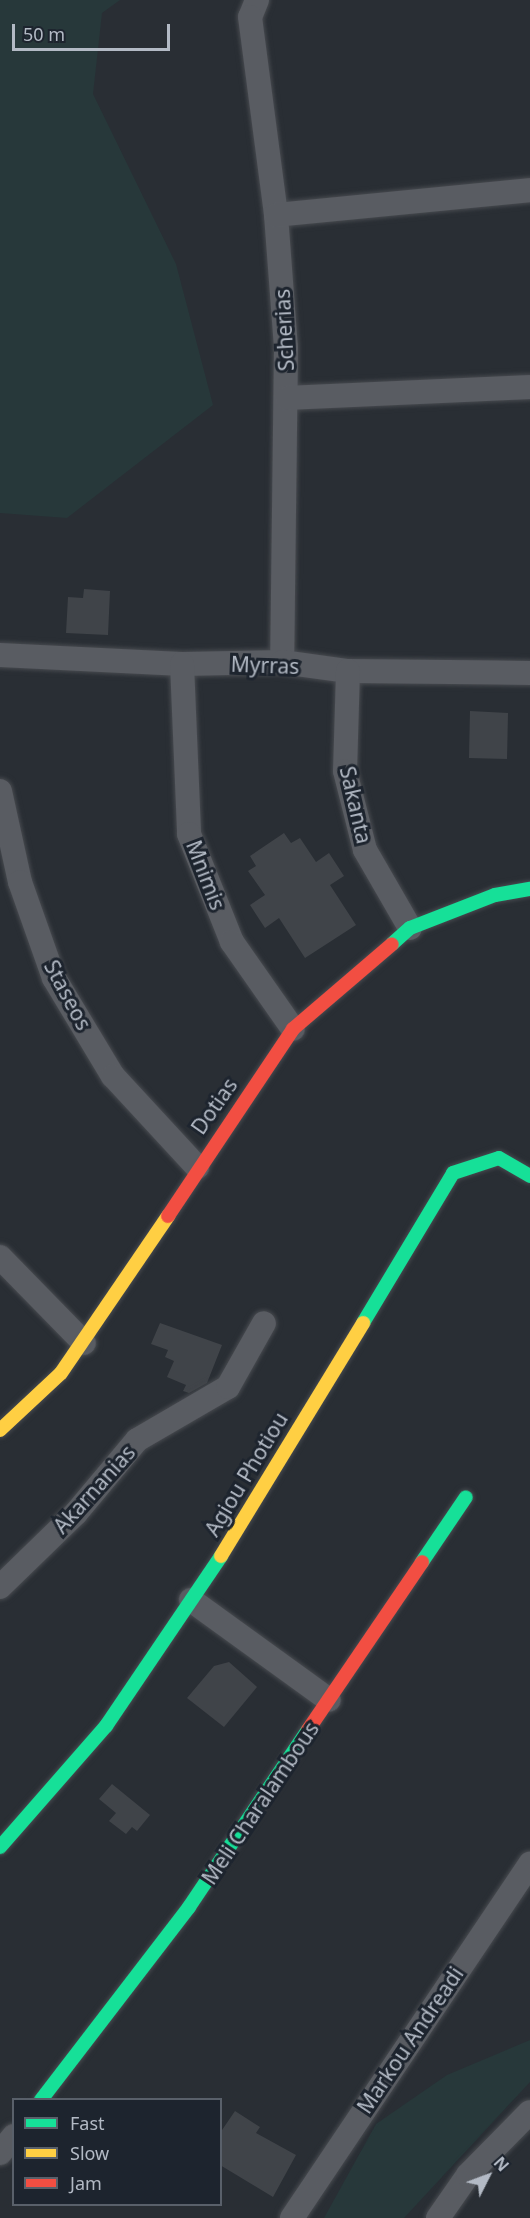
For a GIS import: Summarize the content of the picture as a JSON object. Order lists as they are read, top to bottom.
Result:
{
  "streets": {
    "street": [
      "Scherias",
      "Myrras",
      "Sakanta",
      "Mnimis",
      "Staseos",
      "Dotias",
      "Agiou Photiou",
      "Akarnanias",
      "Meli Charalambous",
      "Markou Andreadi"
    ]
  },
  "crossings": [
    ["Scherias", "Myrras"],
    ["Myrras", "Sakanta"],
    ["Myrras", "Mnimis"],
    ["Sakanta", "Dotias"],
    ["Mnimis", "Dotias"],
    ["Staseos", "Dotias"]
  ],
  "legend": ["Fast", "Slow", "Jam"],
  "scale_bar": "50 m",
  "north": "top right"
}
